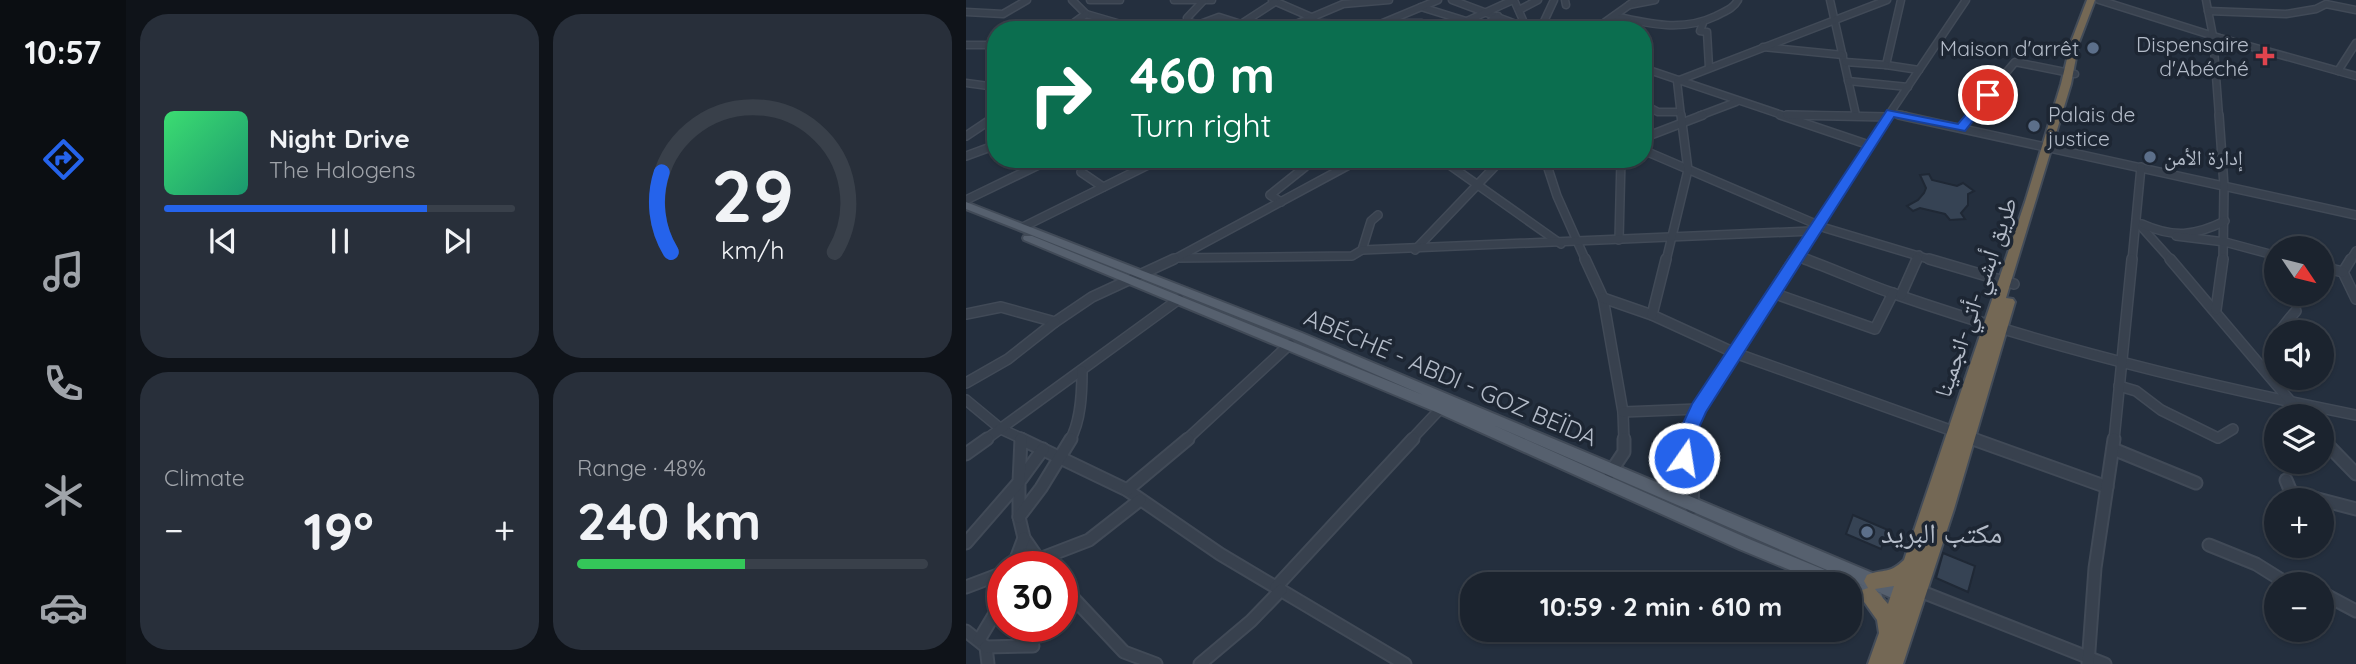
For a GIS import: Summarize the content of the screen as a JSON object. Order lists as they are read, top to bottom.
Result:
{
  "streets": {
    "highway": ["طريق أبشي-أتي-انجمينا"],
    "main road": ["ABÉCHÉ - ABDI - GOZ BEÏDA"]
  },
  "places": {
    "other": [
      "Maison d'arrêt",
      "Palais de justice",
      "إدارة الأمن",
      "مكتب البريد"
    ],
    "health": ["Dispensaire d'Abéché"]
  },
  "north": "bottom right",
  "page": {
    "tabs": "10:57",
    "turn": ["460 m", "Turn right"],
    "song": ["Night Drive", "The Halogens"],
    "map_buttons": ["+", "−"],
    "tile": [
      "Climate",
      ["Range · 48%", "240 km"]
    ],
    "heat": ["−", "19°", "+"],
    "limit": "30",
    "trip": "10:59 · 2 min · 610 m",
    "gauge": ["29", "km/h"]
  }
}
